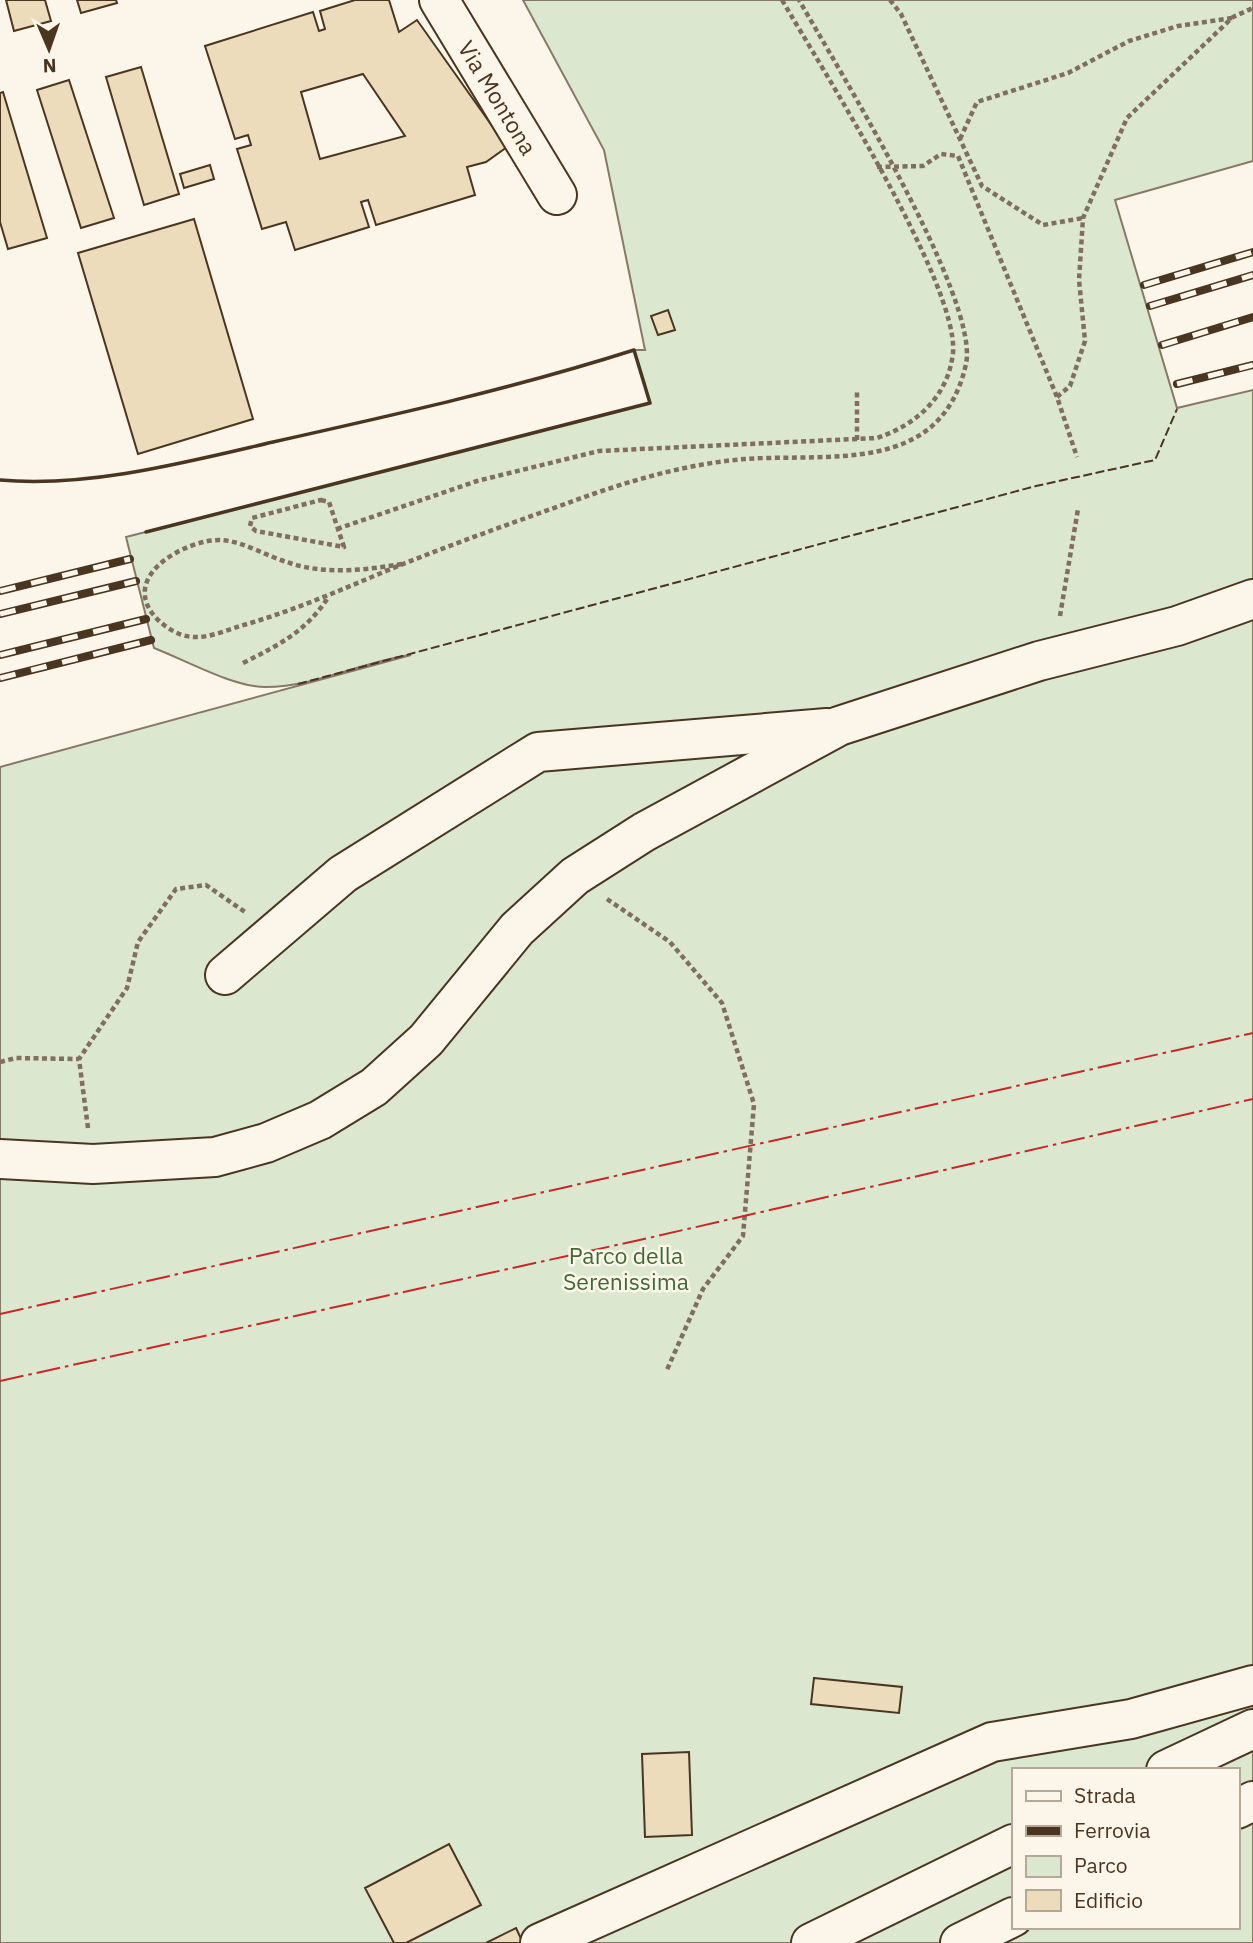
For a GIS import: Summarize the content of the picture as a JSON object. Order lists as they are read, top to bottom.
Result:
{
  "streets": {
    "main road": ["Via Montona"]
  },
  "parks": ["Parco della Serenissima"],
  "legend": [
    "Strada",
    "Ferrovia",
    "Parco",
    "Edificio"
  ],
  "north": "bottom"
}
